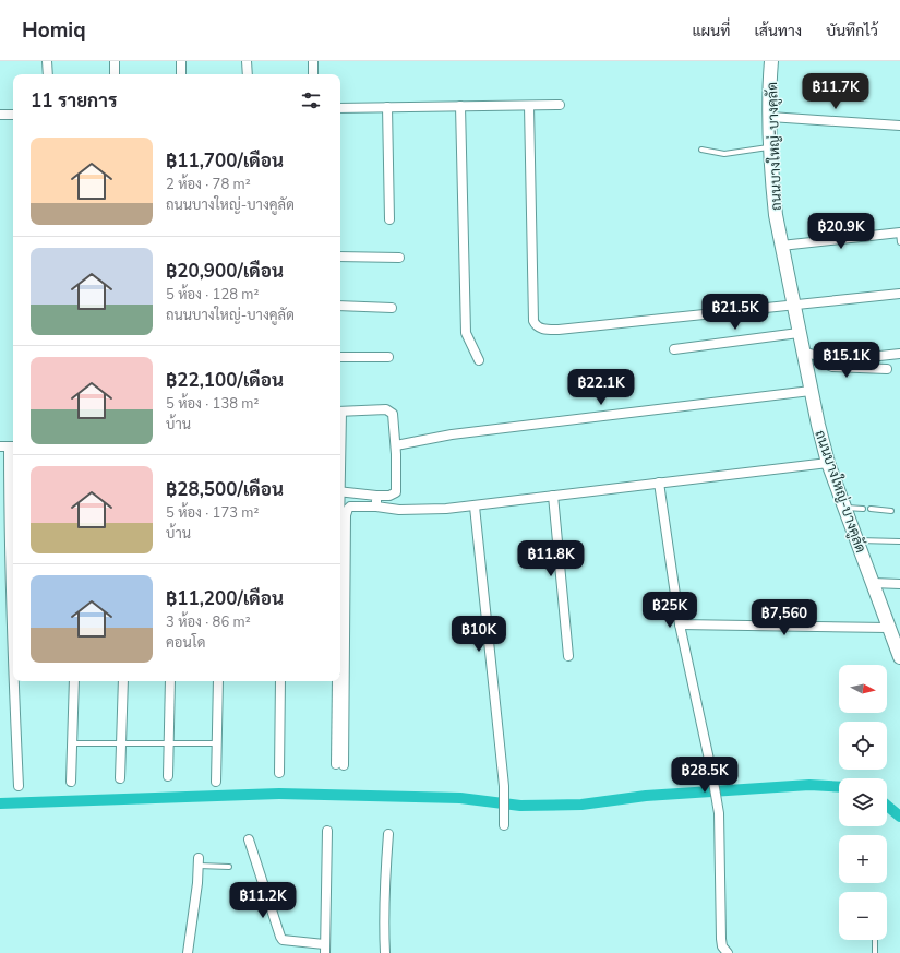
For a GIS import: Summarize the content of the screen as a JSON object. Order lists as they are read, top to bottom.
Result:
{
  "streets": {
    "street": ["ถนนบางใหญ่-บางคูลัด"]
  },
  "north": "right",
  "page": {
    "header": "Homiq",
    "nav": ["แผนที่", "เส้นทาง", "บันทึกไว้"],
    "price": [
      "฿11.7K",
      "฿20.9K",
      "฿21.5K",
      "฿15.1K",
      "฿22.1K",
      "฿11.8K",
      "฿25K",
      "฿7,560",
      "฿10K",
      "฿28.5K",
      "฿11.2K"
    ],
    "heading": "11 รายการ",
    "list": [
      {
        "name": "฿11,700/เดือน",
        "note": "2 ห้อง · 78 m² · ถนนบางใหญ่-บางคูลัด"
      },
      {
        "name": "฿20,900/เดือน",
        "note": "5 ห้อง · 128 m² · ถนนบางใหญ่-บางคูลัด"
      },
      {
        "name": "฿22,100/เดือน",
        "note": "5 ห้อง · 138 m² · บ้าน"
      },
      {
        "name": "฿28,500/เดือน",
        "note": "5 ห้อง · 173 m² · บ้าน"
      },
      {
        "name": "฿11,200/เดือน",
        "note": "3 ห้อง · 86 m² · คอนโด"
      }
    ],
    "map_buttons": ["+", "−"]
  }
}
